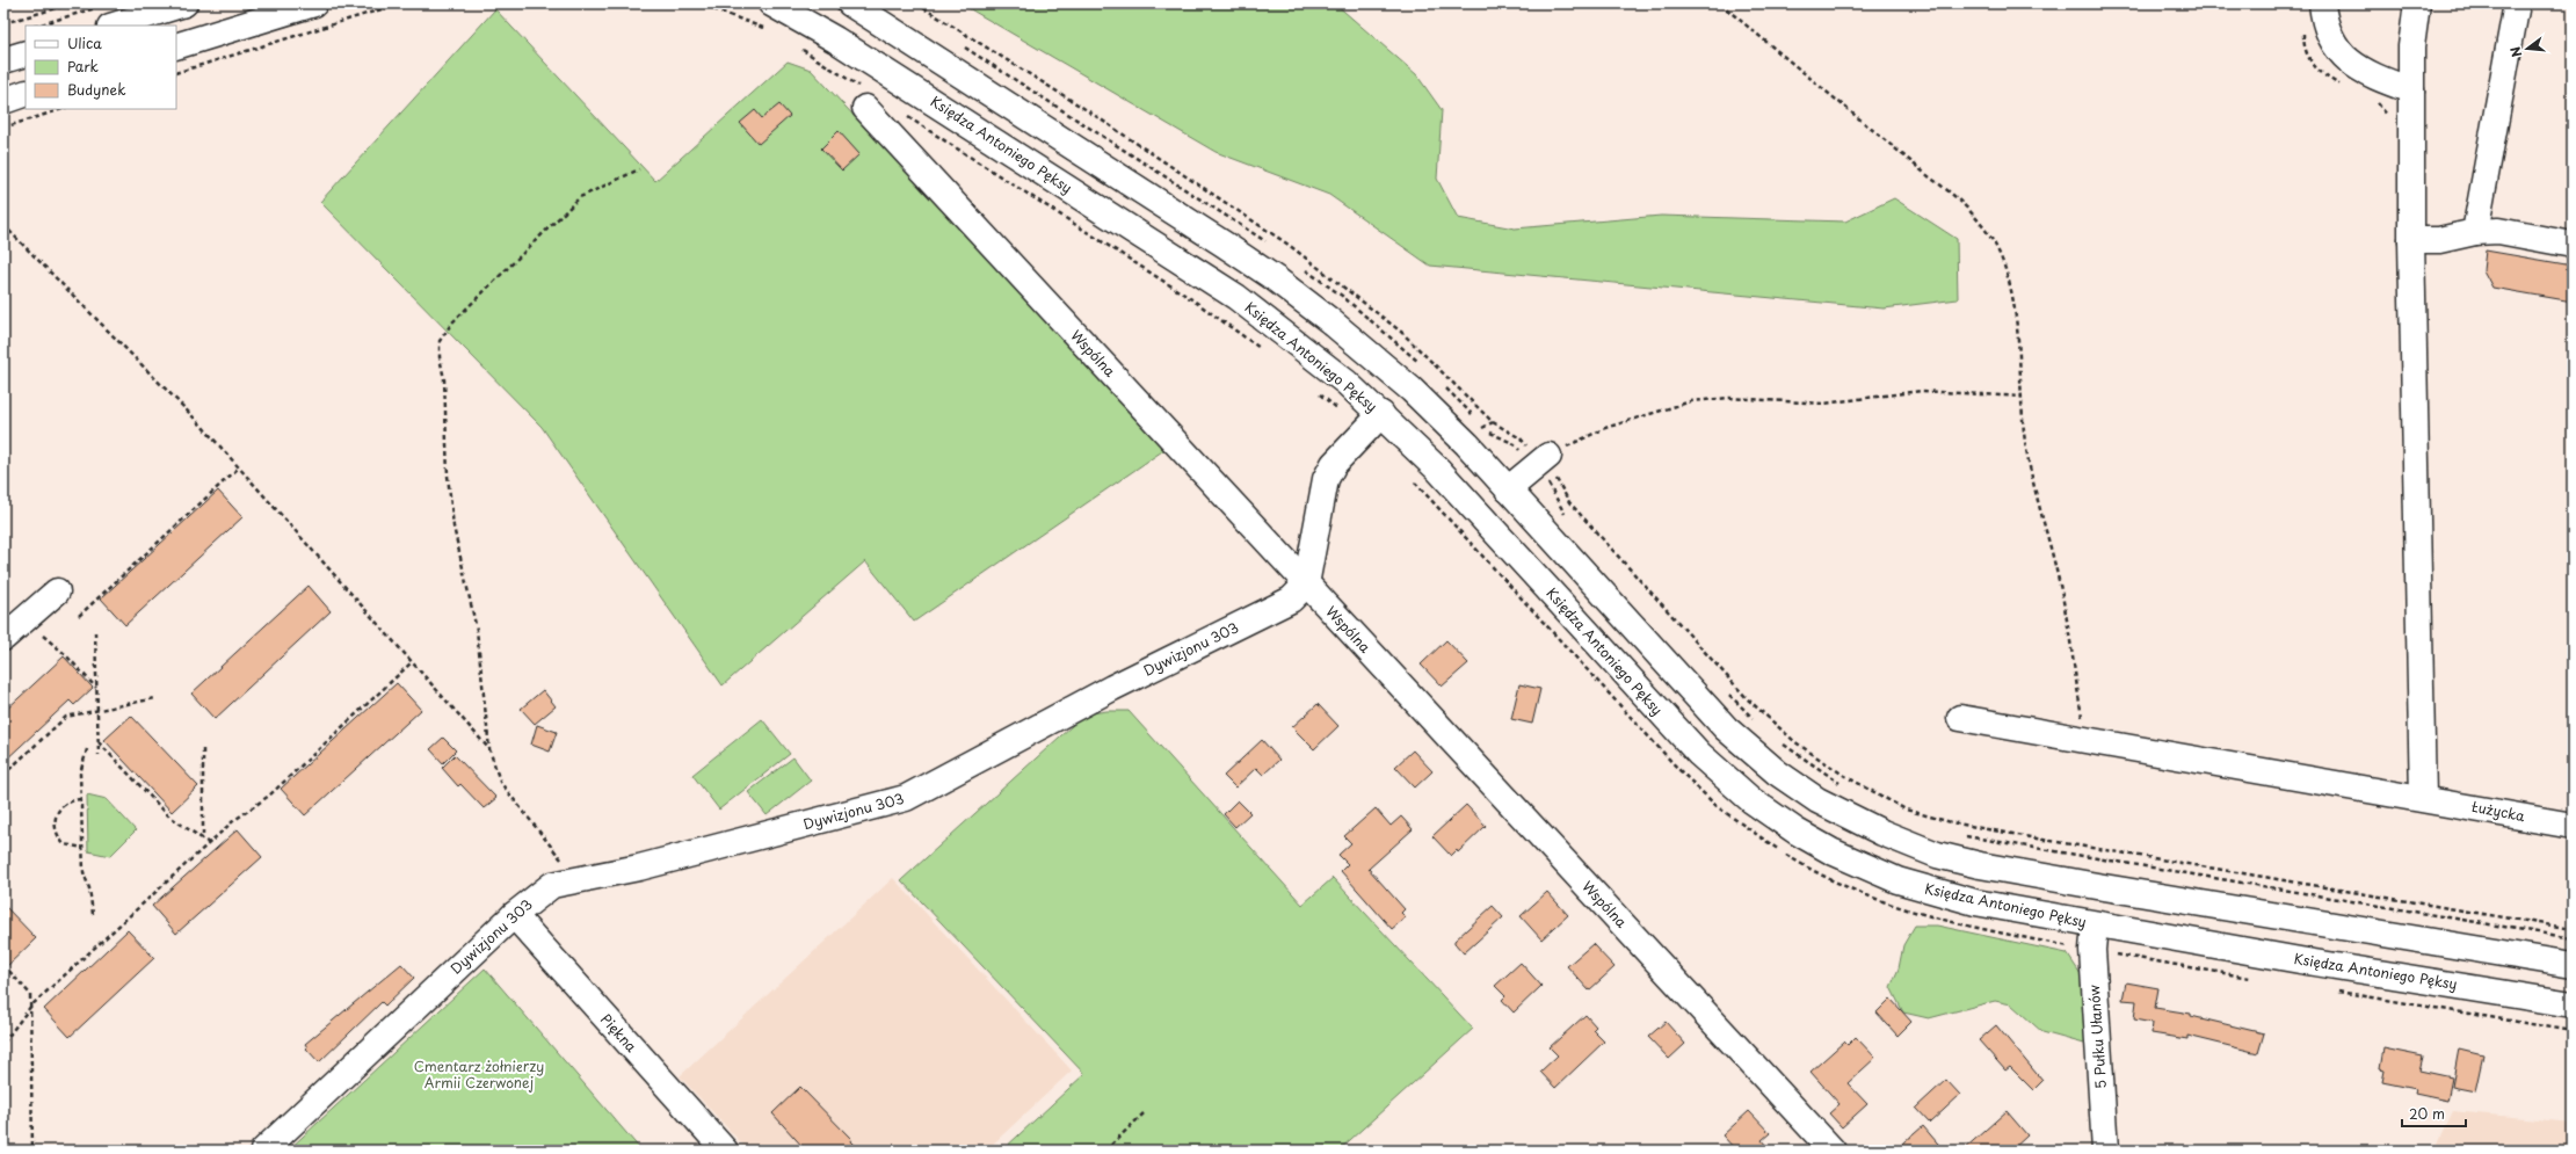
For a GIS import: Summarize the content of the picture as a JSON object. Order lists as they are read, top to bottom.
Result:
{
  "streets": {
    "main road": [
      "Księdza Antoniego Pęksy",
      "Wspólna",
      "Dywizjonu 303",
      "Łużycka",
      "Piękna",
      "5 Pułku Ułanów"
    ]
  },
  "crossings": [
    ["Księdza Antoniego Pęksy", "5 Pułku Ułanów"],
    ["Wspólna", "Dywizjonu 303"],
    ["Dywizjonu 303", "Piękna"]
  ],
  "parks": ["Cmentarz żołnierzy Armii Czerwonej"],
  "legend": ["Ulica", "Park", "Budynek"],
  "scale_bar": "20 m",
  "north": "left"
}
